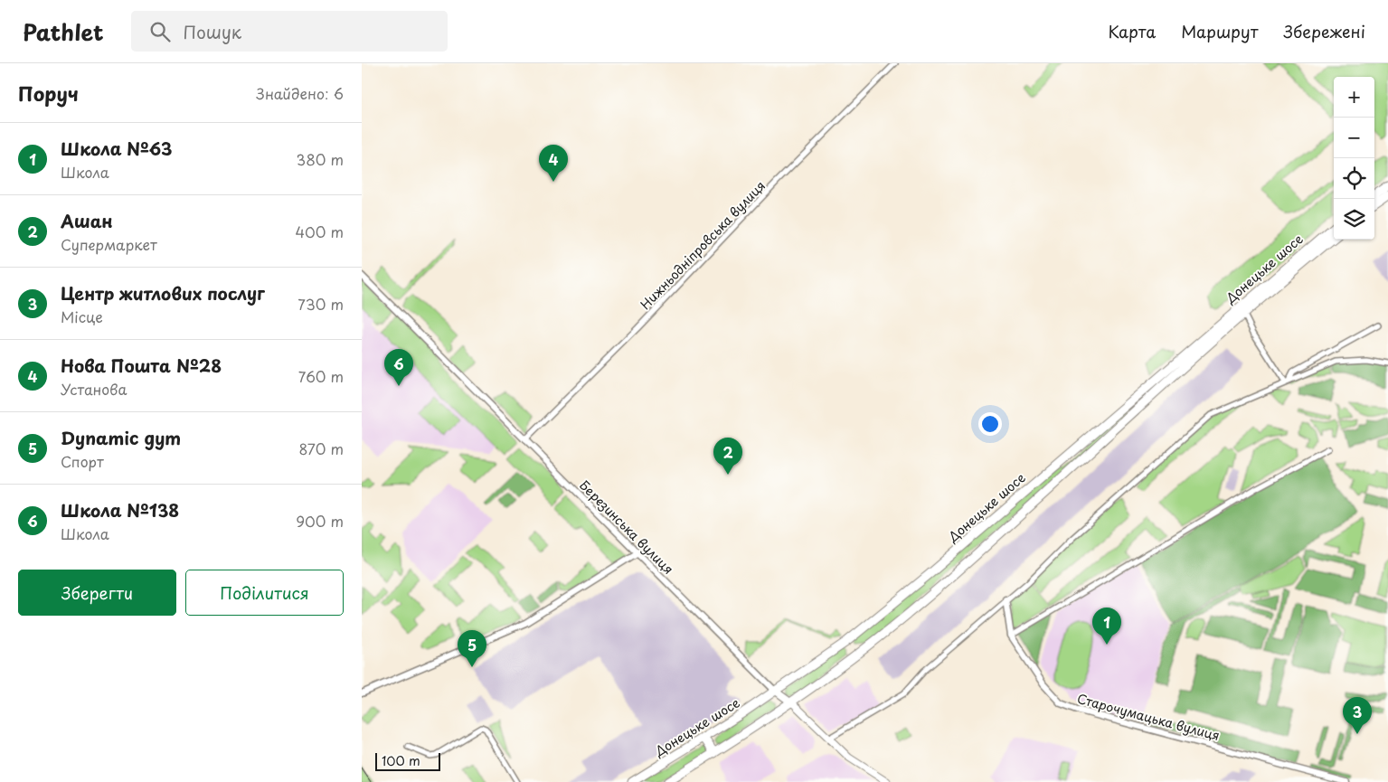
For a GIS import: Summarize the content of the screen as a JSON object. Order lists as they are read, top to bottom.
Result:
{
  "streets": {
    "highway": ["Донецьке шосе"],
    "main road": ["Березинська вулиця"],
    "street": ["Нижньодніпровська вулиця", "Старочумацька вулиця"]
  },
  "crossings": [
    ["Нижньодніпровська вулиця", "Березинська вулиця"],
    ["Донецьке шосе", "Березинська вулиця"]
  ],
  "scale_bar": "100 m",
  "page": {
    "header": "Pathlet",
    "search": "Пошук",
    "nav": ["Карта", "Маршрут", "Збережені"],
    "heading": ["Поруч", "Знайдено: 6"],
    "map_buttons": ["+", "−"],
    "list": [
      {
        "mark": "1",
        "name": "Школа №63",
        "note": "Школа",
        "value": "380 m"
      },
      {
        "mark": "2",
        "name": "Ашан",
        "note": "Супермаркет",
        "value": "400 m"
      },
      {
        "mark": "3",
        "name": "Центр житлових послуг",
        "note": "Місце",
        "value": "730 m"
      },
      {
        "mark": "4",
        "name": "Нова Пошта №28",
        "note": "Установа",
        "value": "760 m"
      },
      {
        "mark": "5",
        "name": "Dynamic gym",
        "note": "Спорт",
        "value": "870 m"
      },
      {
        "mark": "6",
        "name": "Школа №138",
        "note": "Школа",
        "value": "900 m"
      }
    ],
    "pins": [
      "4",
      "6",
      "2",
      "1",
      "5",
      "3"
    ],
    "buttons": ["Зберегти", "Поділитися"],
    "scale": "100 m"
  }
}
